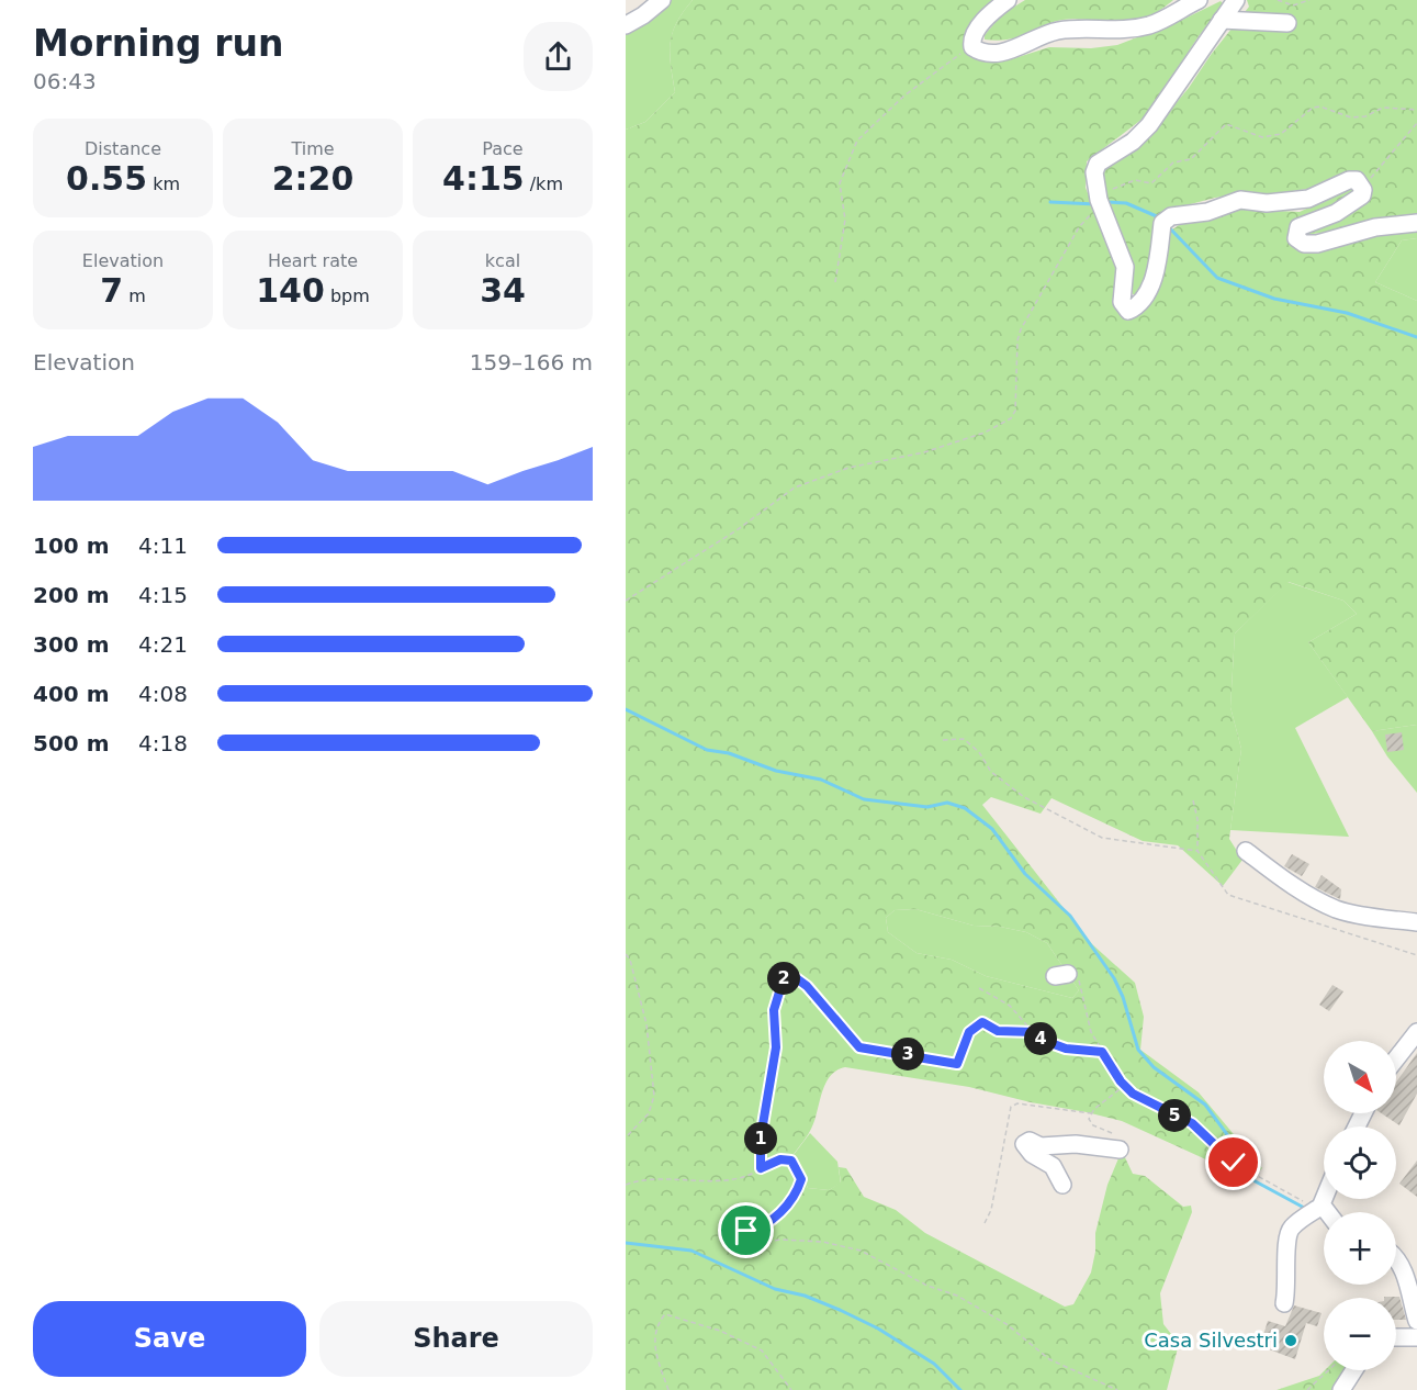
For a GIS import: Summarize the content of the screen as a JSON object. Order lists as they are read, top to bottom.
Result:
{
  "places": ["Casa Silvestri"],
  "north": "bottom right",
  "page": {
    "heading": ["Morning run", "06:43"],
    "stats": [
      ["Distance", "0.55 km"],
      ["Time", "2:20"],
      ["Pace", "4:15 /km"],
      ["Elevation", "7 m"],
      ["Heart rate", "140 bpm"],
      ["kcal", "34"]
    ],
    "chart": ["Elevation", "159–166 m"],
    "list": [
      {
        "name": "100 m",
        "note": "4:11"
      },
      {
        "name": "200 m",
        "note": "4:15"
      },
      {
        "name": "300 m",
        "note": "4:21"
      },
      {
        "name": "400 m",
        "note": "4:08"
      },
      {
        "name": "500 m",
        "note": "4:18"
      }
    ],
    "pins": [
      "2",
      "4",
      "3",
      "5",
      "1"
    ],
    "map_buttons": ["+", "−"],
    "buttons": ["Save", "Share"]
  }
}
